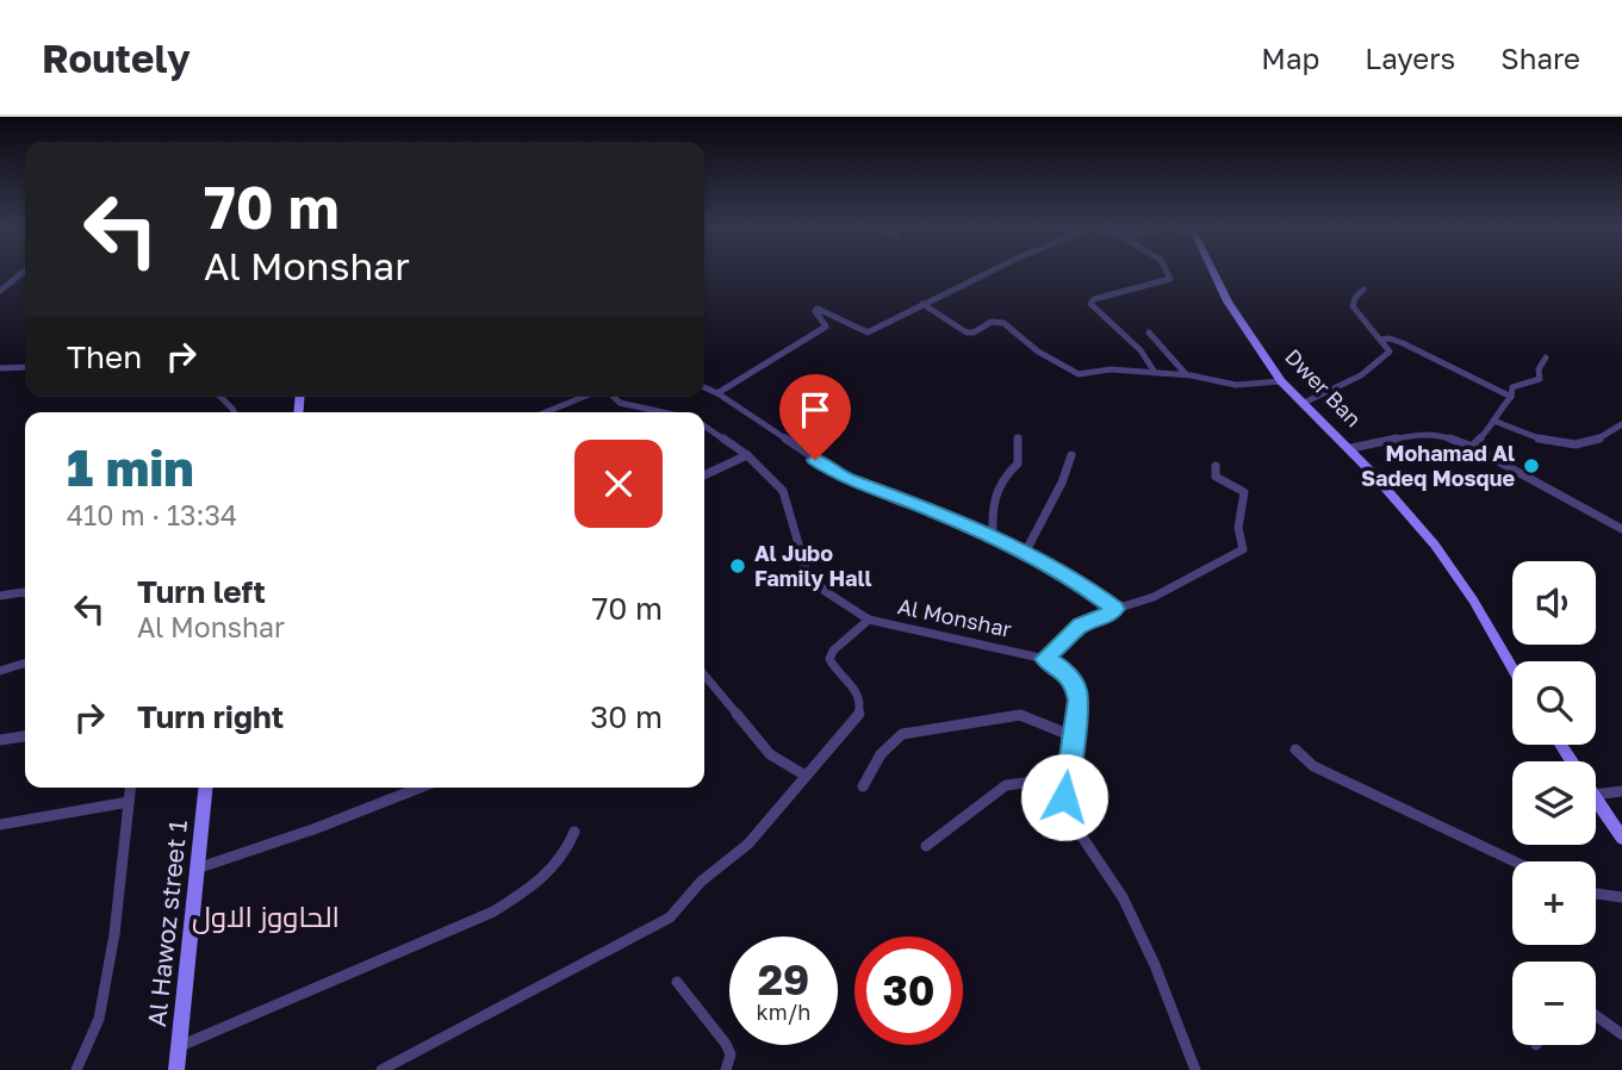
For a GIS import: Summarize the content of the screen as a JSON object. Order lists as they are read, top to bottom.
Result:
{
  "streets": {
    "street": ["Dwer Ban", "Al Monshar", "Al Hawoz street 1"]
  },
  "districts": ["الحاووز الاول"],
  "places": ["Mohamad Al Sadeq Mosque", "Al Jubo Family Hall"],
  "page": {
    "header": "Routely",
    "nav": ["Map", "Layers", "Share"],
    "turn": ["70 m", "Al Monshar"],
    "then": "Then",
    "heading": ["1 min", "410 m · 13:34"],
    "list": [
      {
        "name": "Turn left",
        "note": "Al Monshar",
        "value": "70 m"
      },
      {
        "name": "Turn right",
        "value": "30 m"
      }
    ],
    "map_buttons": ["+", "−"],
    "speed": "29 km/h",
    "limit": "30"
  }
}
